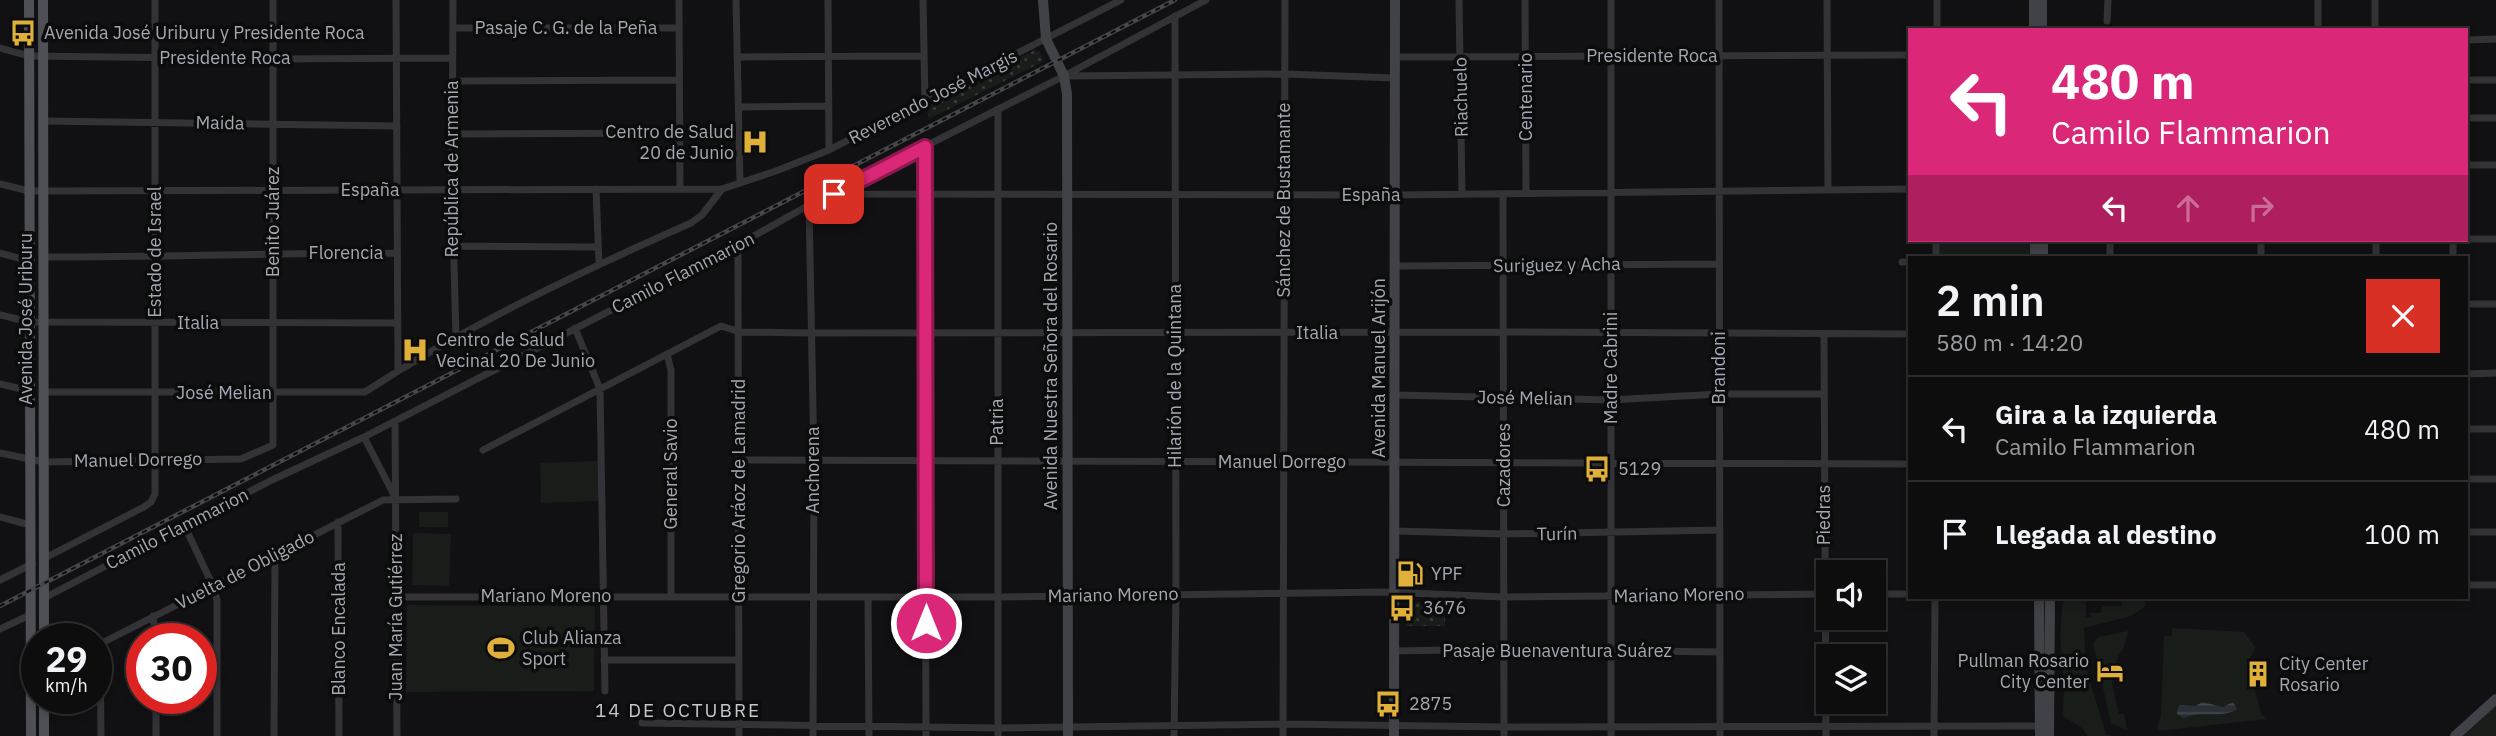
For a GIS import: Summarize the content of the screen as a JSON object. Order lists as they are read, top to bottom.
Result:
{
  "streets": {
    "main road": ["Avenida José Uriburu"],
    "street": [
      "Pasaje C. G. de la Peña",
      "Presidente Roca",
      "Reverendo José Margis",
      "Riachuelo",
      "Centenario",
      "Maida",
      "República de Armenia",
      "España",
      "Sánchez de Bustamante",
      "Benito Juárez",
      "Estado de Israel",
      "Florencia",
      "Suriguez y Acha",
      "Camilo Flammarion",
      "Italia",
      "Avenida Nuestra Señora del Rosario",
      "Avenida Manuel Arijón",
      "Madre Cabrini",
      "Brandoni",
      "Hilarión de la Quintana",
      "José Melian",
      "Patria",
      "Manuel Dorrego",
      "Cazadores",
      "Anchorena",
      "General Savio",
      "Gregorio Aráoz de Lamadrid",
      "Piedras",
      "Turín",
      "Vuelta de Obligado",
      "Mariano Moreno",
      "Juan María Gutiérrez",
      "Blanco Encalada",
      "Pasaje Buenaventura Suárez"
    ]
  },
  "crossings": [
    ["Pasaje C. G. de la Peña", "República de Armenia"],
    ["Presidente Roca", "Riachuelo"],
    ["Presidente Roca", "Centenario"],
    ["Presidente Roca", "República de Armenia"],
    ["Presidente Roca", "Benito Juárez"],
    ["Presidente Roca", "Estado de Israel"],
    ["Presidente Roca", "Avenida José Uriburu"],
    ["Presidente Roca", "Avenida Manuel Arijón"],
    ["Presidente Roca", "Madre Cabrini"],
    ["Presidente Roca", "Brandoni"],
    ["Reverendo José Margis", "España"],
    ["Reverendo José Margis", "Avenida Nuestra Señora del Rosario"],
    ["Riachuelo", "España"],
    ["Centenario", "España"],
    ["Maida", "Benito Juárez"],
    ["Maida", "Estado de Israel"],
    ["Maida", "Avenida José Uriburu"],
    ["República de Armenia", "España"],
    ["España", "Sánchez de Bustamante"],
    ["España", "Benito Juárez"],
    ["España", "Estado de Israel"],
    ["España", "Camilo Flammarion"],
    ["España", "Avenida José Uriburu"],
    ["España", "Avenida Nuestra Señora del Rosario"],
    ["España", "Avenida Manuel Arijón"],
    ["España", "Madre Cabrini"],
    ["España", "Brandoni"],
    ["España", "Hilarión de la Quintana"],
    ["España", "Patria"],
    ["España", "Cazadores"],
    ["Sánchez de Bustamante", "Italia"],
    ["Sánchez de Bustamante", "Manuel Dorrego"],
    ["Sánchez de Bustamante", "Mariano Moreno"],
    ["Benito Juárez", "Florencia"],
    ["Benito Juárez", "Italia"],
    ["Benito Juárez", "José Melian"],
    ["Benito Juárez", "Manuel Dorrego"],
    ["Estado de Israel", "Florencia"],
    ["Estado de Israel", "Avenida José Uriburu"],
    ["Estado de Israel", "Italia"],
    ["Estado de Israel", "José Melian"],
    ["Estado de Israel", "Manuel Dorrego"],
    ["Florencia", "Avenida José Uriburu"],
    ["Suriguez y Acha", "Avenida Manuel Arijón"],
    ["Suriguez y Acha", "Madre Cabrini"],
    ["Suriguez y Acha", "Brandoni"],
    ["Suriguez y Acha", "Cazadores"],
    ["Camilo Flammarion", "Avenida José Uriburu"],
    ["Camilo Flammarion", "Avenida Nuestra Señora del Rosario"],
    ["Camilo Flammarion", "Hilarión de la Quintana"],
    ["Camilo Flammarion", "Patria"],
    ["Camilo Flammarion", "Anchorena"],
    ["Camilo Flammarion", "Gregorio Aráoz de Lamadrid"],
    ["Camilo Flammarion", "Juan María Gutiérrez"],
    ["Avenida José Uriburu", "Italia"],
    ["Avenida José Uriburu", "José Melian"],
    ["Avenida José Uriburu", "Manuel Dorrego"],
    ["Italia", "Avenida Nuestra Señora del Rosario"],
    ["Italia", "Avenida Manuel Arijón"],
    ["Italia", "Madre Cabrini"],
    ["Italia", "Brandoni"],
    ["Italia", "Hilarión de la Quintana"],
    ["Italia", "Patria"],
    ["Italia", "Cazadores"],
    ["Italia", "Anchorena"],
    ["Italia", "General Savio"],
    ["Italia", "Gregorio Aráoz de Lamadrid"],
    ["Italia", "Piedras"],
    ["Avenida Nuestra Señora del Rosario", "Manuel Dorrego"],
    ["Avenida Nuestra Señora del Rosario", "Mariano Moreno"],
    ["Avenida Manuel Arijón", "José Melian"],
    ["Avenida Manuel Arijón", "Manuel Dorrego"],
    ["Avenida Manuel Arijón", "Turín"],
    ["Avenida Manuel Arijón", "Mariano Moreno"],
    ["Avenida Manuel Arijón", "Pasaje Buenaventura Suárez"],
    ["Madre Cabrini", "José Melian"],
    ["Madre Cabrini", "Manuel Dorrego"],
    ["Madre Cabrini", "Turín"],
    ["Madre Cabrini", "Mariano Moreno"],
    ["Madre Cabrini", "Pasaje Buenaventura Suárez"],
    ["Brandoni", "José Melian"],
    ["Brandoni", "Manuel Dorrego"],
    ["Brandoni", "Turín"],
    ["Brandoni", "Mariano Moreno"],
    ["Brandoni", "Pasaje Buenaventura Suárez"],
    ["Hilarión de la Quintana", "Manuel Dorrego"],
    ["Hilarión de la Quintana", "Mariano Moreno"],
    ["José Melian", "Cazadores"],
    ["José Melian", "Piedras"],
    ["Patria", "Manuel Dorrego"],
    ["Patria", "Mariano Moreno"],
    ["Manuel Dorrego", "Cazadores"],
    ["Manuel Dorrego", "Anchorena"],
    ["Manuel Dorrego", "Gregorio Aráoz de Lamadrid"],
    ["Manuel Dorrego", "Piedras"],
    ["Cazadores", "Turín"],
    ["Cazadores", "Mariano Moreno"],
    ["Cazadores", "Pasaje Buenaventura Suárez"],
    ["Anchorena", "Mariano Moreno"],
    ["General Savio", "Mariano Moreno"],
    ["Gregorio Aráoz de Lamadrid", "Mariano Moreno"],
    ["Vuelta de Obligado", "Juan María Gutiérrez"],
    ["Vuelta de Obligado", "Blanco Encalada"],
    ["Mariano Moreno", "Juan María Gutiérrez"]
  ],
  "districts": ["14 DE OCTUBRE"],
  "places": {
    "bus stop": [
      "Avenida José Uriburu y Presidente Roca",
      "5129",
      "3676",
      "2875"
    ],
    "hospital": ["Centro de Salud 20 de Junio", "Centro de Salud Vecinal 20 De Junio"],
    "fuel station": ["YPF"],
    "sports": ["Club Alianza Sport"],
    "hotel": ["Pullman Rosario City Center"],
    "building": ["City Center Rosario"]
  },
  "page": {
    "turn": ["480 m", "Camilo Flammarion"],
    "heading": ["2 min", "580 m · 14:20"],
    "list": [
      {
        "name": "Gira a la izquierda",
        "note": "Camilo Flammarion",
        "value": "480 m"
      },
      {
        "name": "Llegada al destino",
        "value": "100 m"
      }
    ],
    "speed": "29 km/h",
    "limit": "30"
  }
}
